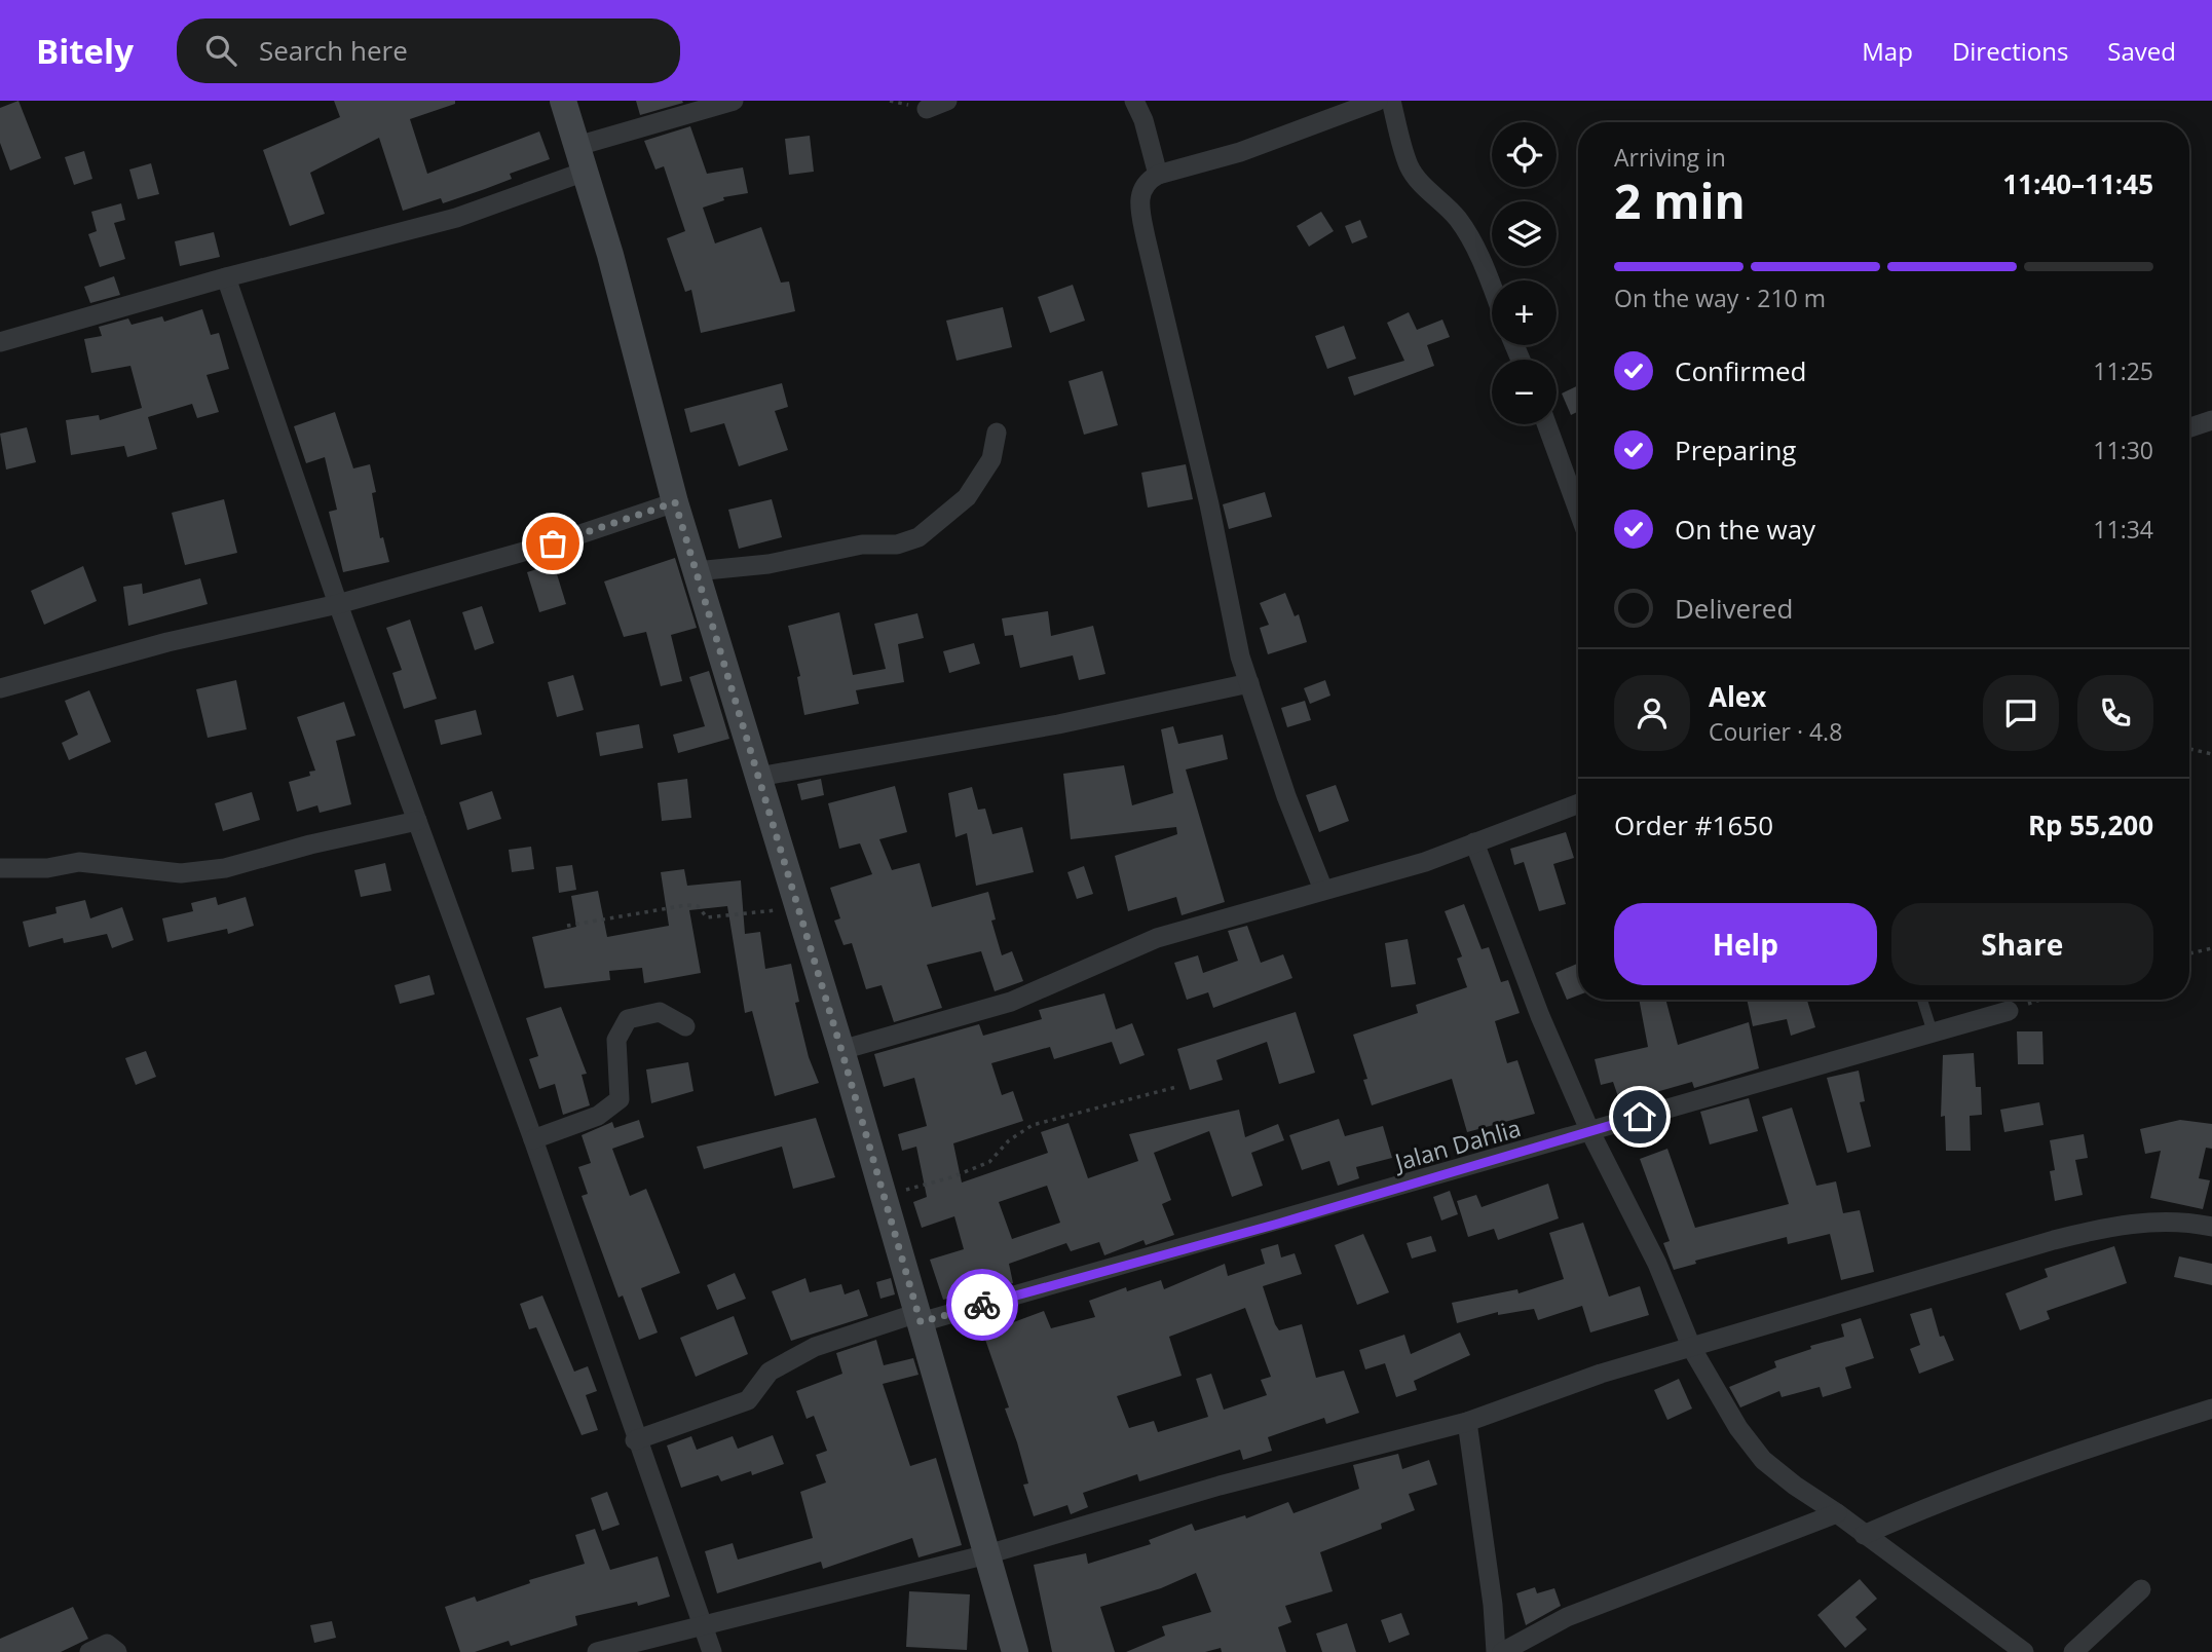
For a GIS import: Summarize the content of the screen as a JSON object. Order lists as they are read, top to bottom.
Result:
{
  "streets": {
    "street": ["Jalan Dahlia"]
  },
  "page": {
    "header": "Bitely",
    "search": "Search here",
    "nav": ["Map", "Directions", "Saved"],
    "map_buttons": ["+", "−"],
    "heading": ["2 min", "Arriving in", "11:40–11:45"],
    "panel": [
      "Alex",
      "Courier · 4.8",
      "Order #1650",
      "Rp 55,200"
    ],
    "bar": "On the way · 210 m",
    "list": [
      ["Confirmed", "11:25"],
      ["Preparing", "11:30"],
      ["On the way", "11:34"],
      "Delivered"
    ],
    "buttons": ["Help", "Share"]
  }
}
